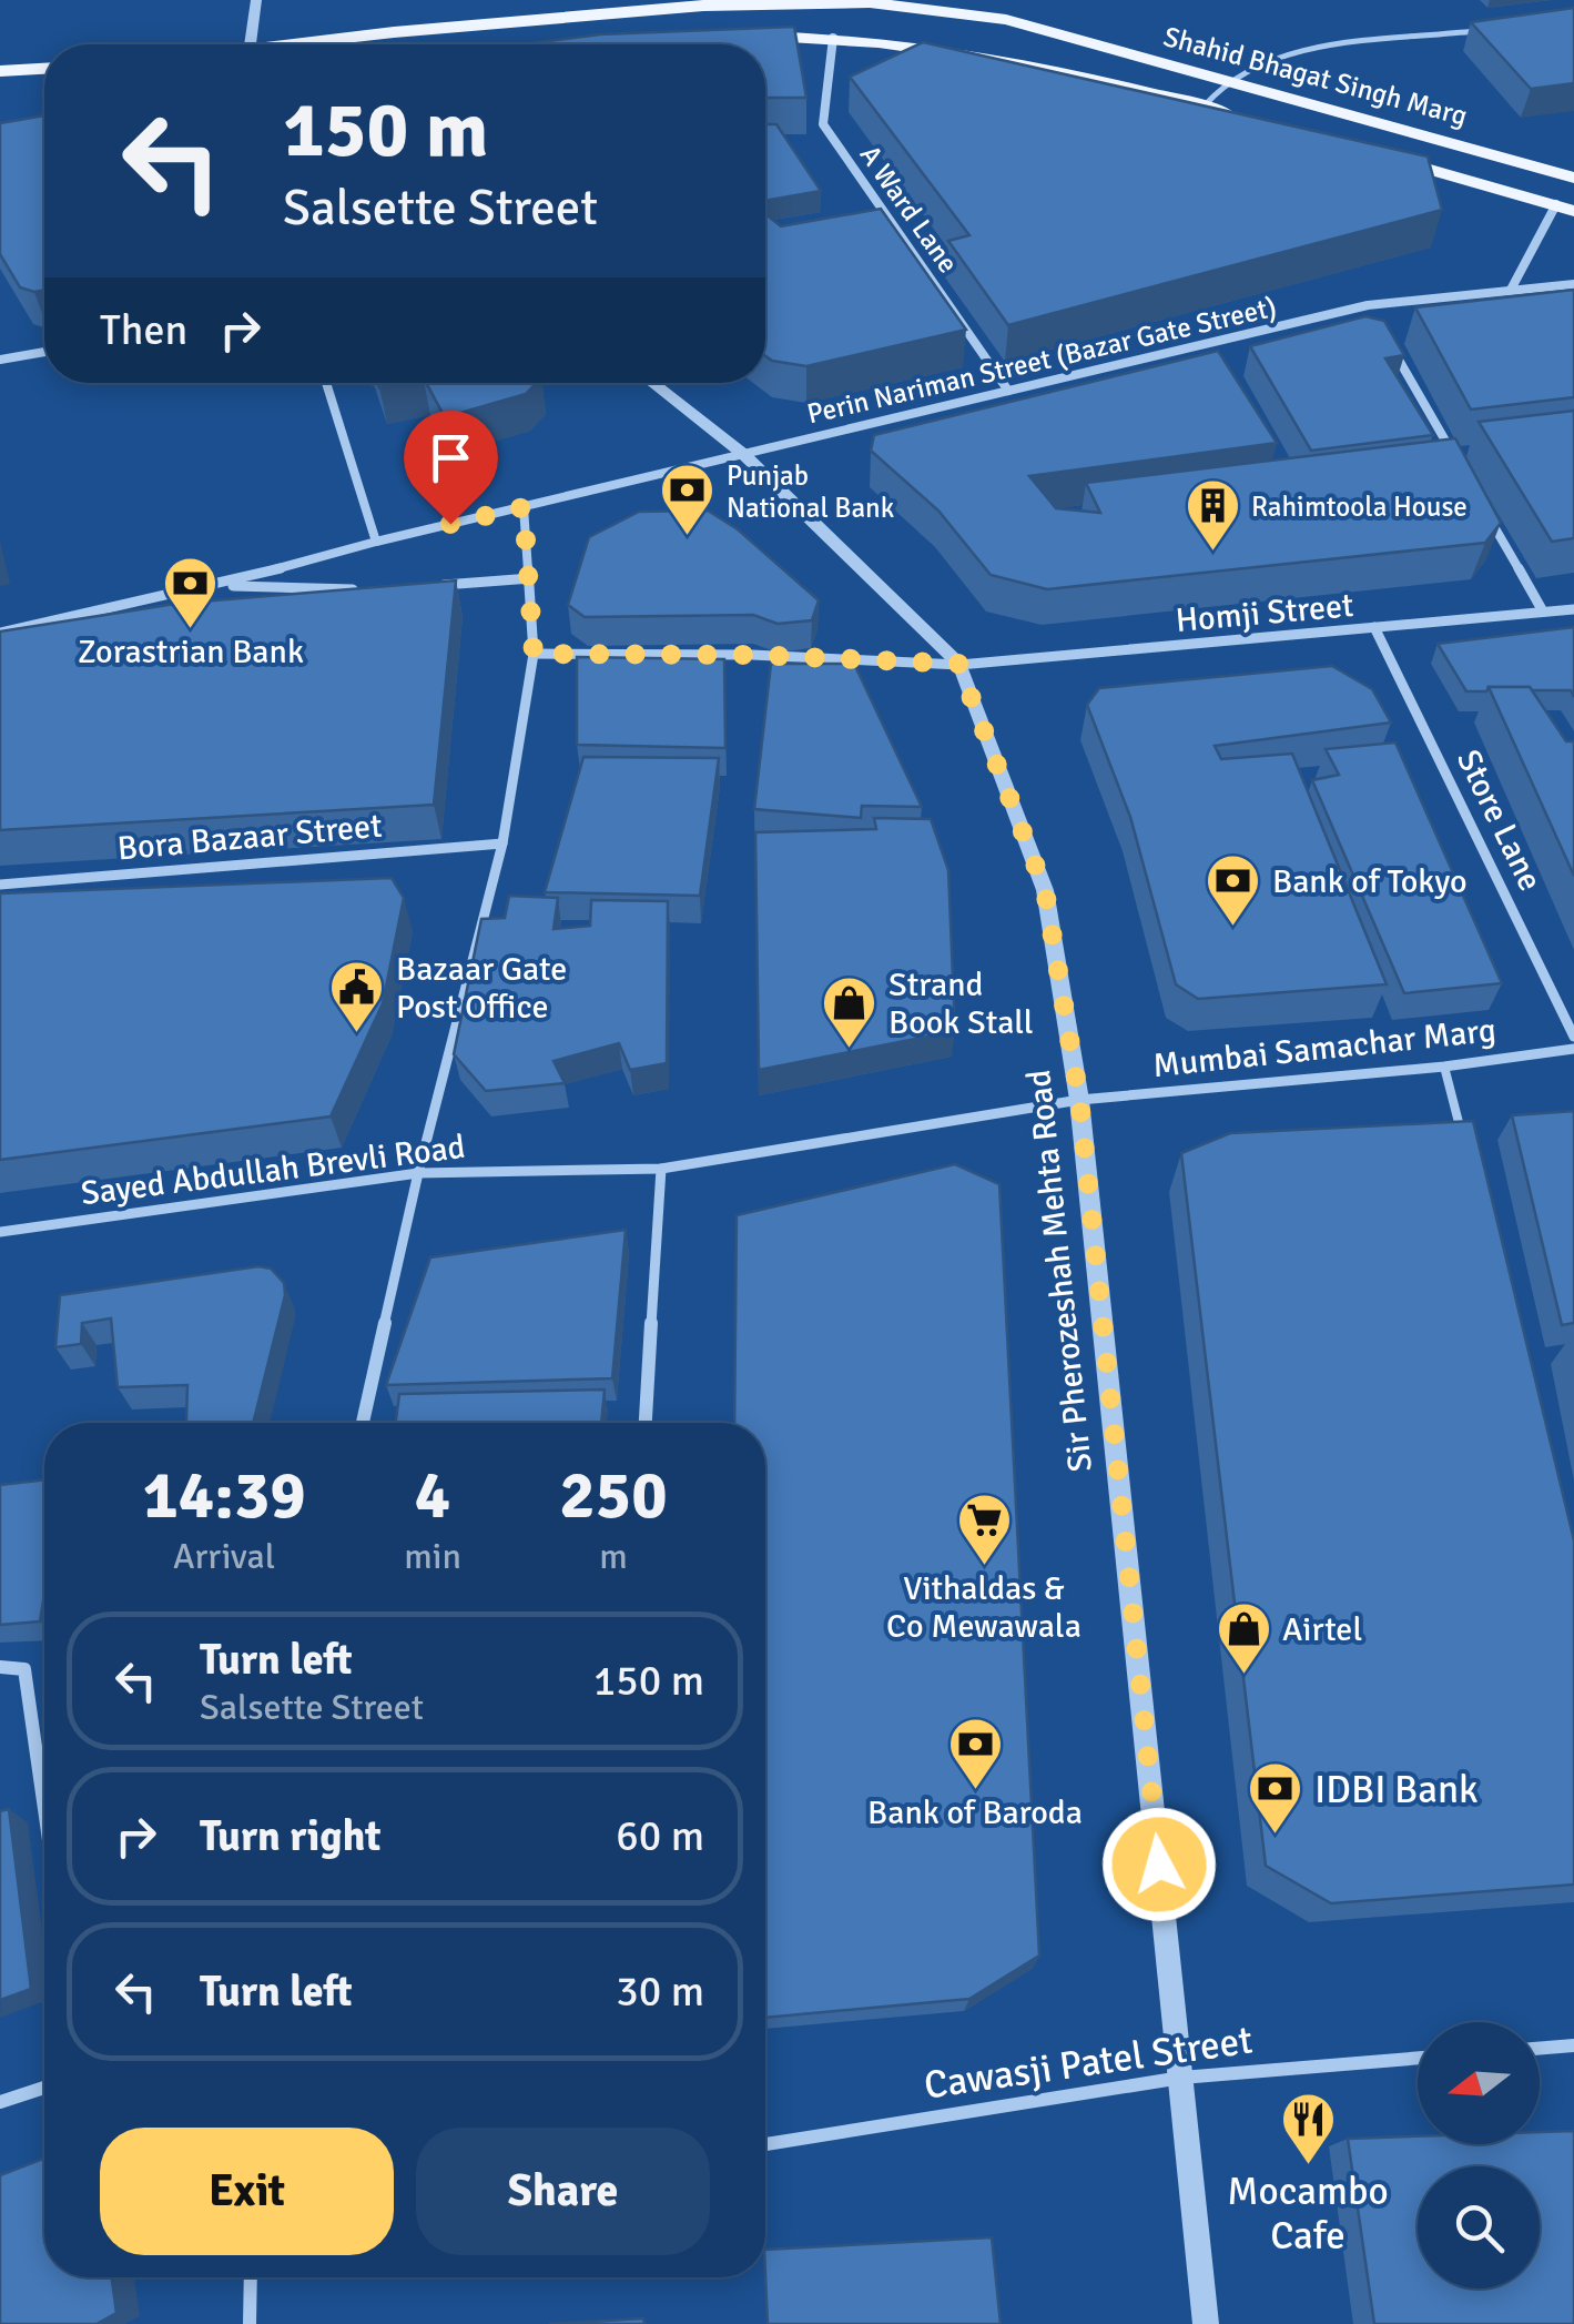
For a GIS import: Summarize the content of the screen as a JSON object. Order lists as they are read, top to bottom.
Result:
{
  "streets": {
    "main road": ["Shahid Bhagat Singh Marg"],
    "street": [
      "A Ward Lane",
      "Perin Nariman Street (Bazar Gate Street)",
      "Homji Street",
      "Store Lane",
      "Bora Bazaar Street",
      "Mumbai Samachar Marg",
      "Sayed Abdullah Brevli Road",
      "Sir Pherozeshah Mehta Road",
      "Cawasji Patel Street"
    ]
  },
  "crossings": [
    ["Shahid Bhagat Singh Marg", "A Ward Lane"],
    ["A Ward Lane", "Perin Nariman Street (Bazar Gate Street)"],
    ["Perin Nariman Street (Bazar Gate Street)", "Sir Pherozeshah Mehta Road"],
    ["Homji Street", "Store Lane"],
    ["Homji Street", "Sir Pherozeshah Mehta Road"],
    ["Mumbai Samachar Marg", "Sayed Abdullah Brevli Road"],
    ["Mumbai Samachar Marg", "Sir Pherozeshah Mehta Road"],
    ["Sayed Abdullah Brevli Road", "Sir Pherozeshah Mehta Road"],
    ["Sir Pherozeshah Mehta Road", "Cawasji Patel Street"]
  ],
  "places": {
    "bank": [
      "Punjab National Bank",
      "Zorastrian Bank",
      "Bank of Tokyo",
      "Bank of Baroda",
      "IDBI Bank"
    ],
    "building": ["Rahimtoola House"],
    "public building": ["Bazaar Gate Post Office"],
    "shop": ["Strand Book Stall", "Airtel"],
    "supermarket": ["Vithaldas & Co Mewawala"],
    "restaurant": ["Mocambo Cafe"]
  },
  "north": "left",
  "page": {
    "turn": ["150 m", "Salsette Street"],
    "then": "Then",
    "eta": [
      "14:39",
      "Arrival",
      "4",
      "min",
      "250",
      "m"
    ],
    "list": [
      {
        "name": "Turn left",
        "note": "Salsette Street",
        "value": "150 m"
      },
      {
        "name": "Turn right",
        "value": "60 m"
      },
      {
        "name": "Turn left",
        "value": "30 m"
      }
    ],
    "buttons": ["Exit", "Share"]
  }
}
